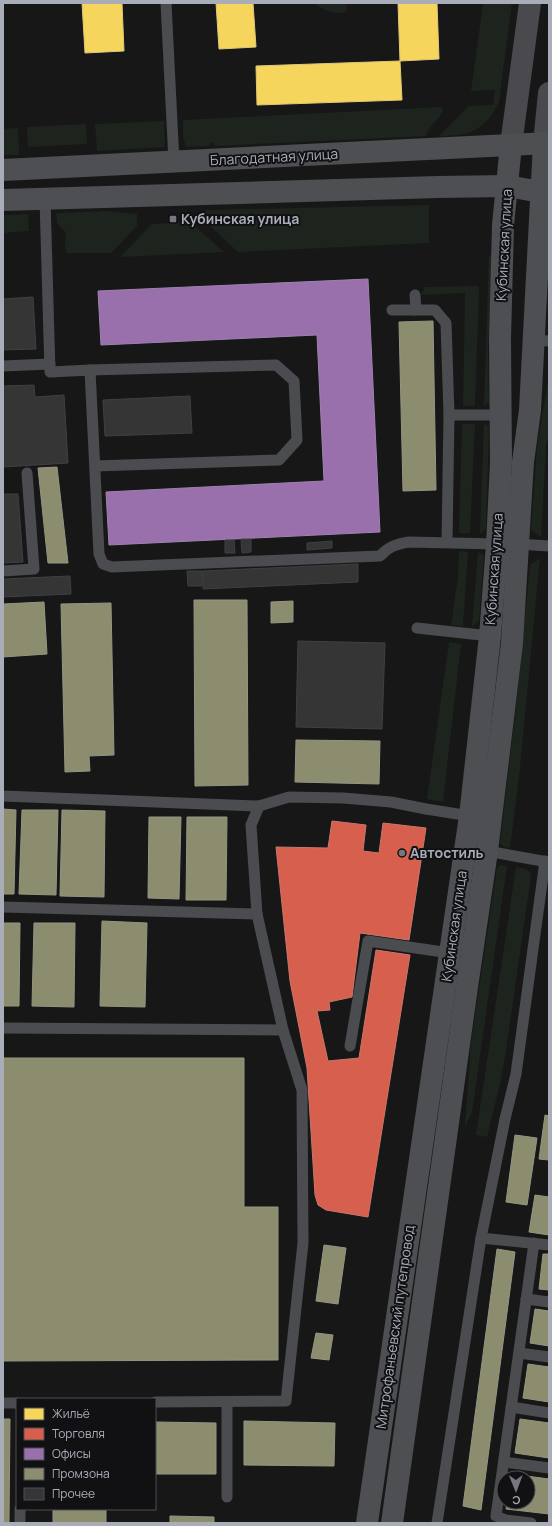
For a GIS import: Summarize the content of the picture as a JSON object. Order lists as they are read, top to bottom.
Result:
{
  "streets": {
    "main road": ["Благодатная улица", "Кубинская улица", "Митрофаньевский путепровод"]
  },
  "crossings": [
    ["Благодатная улица", "Кубинская улица"],
    ["Кубинская улица", "Митрофаньевский путепровод"]
  ],
  "places": {
    "transit": ["Кубинская улица"],
    "other": ["Автостиль"]
  },
  "legend": [
    "Жильё",
    "Торговля",
    "Офисы",
    "Промзона",
    "Прочее"
  ],
  "north": "bottom"
}
